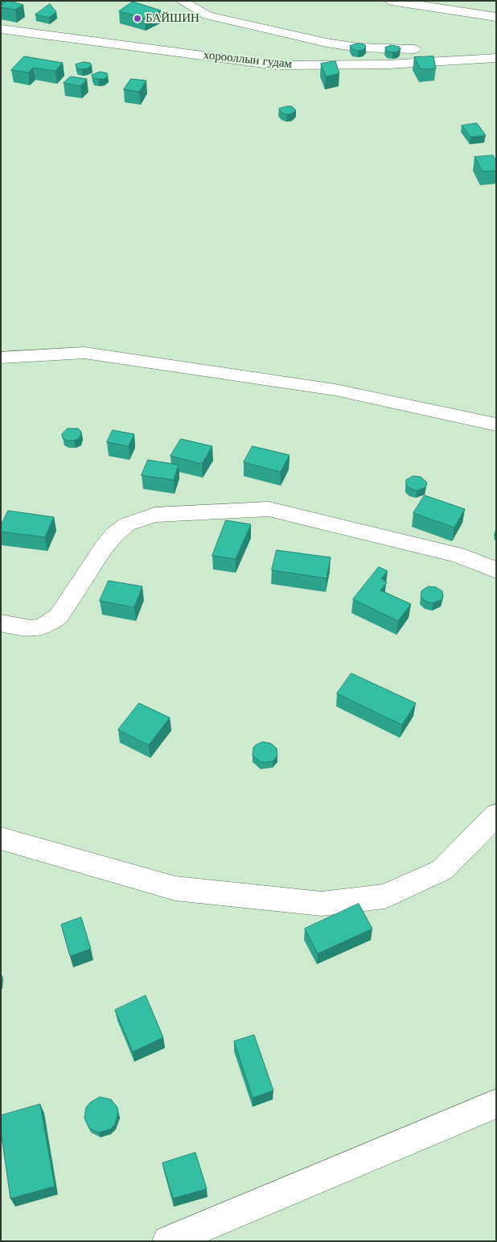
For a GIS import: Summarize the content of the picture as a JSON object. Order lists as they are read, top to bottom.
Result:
{
  "streets": {
    "street": ["хорооллын гудам"]
  },
  "places": ["БАЙШИН"]
}
